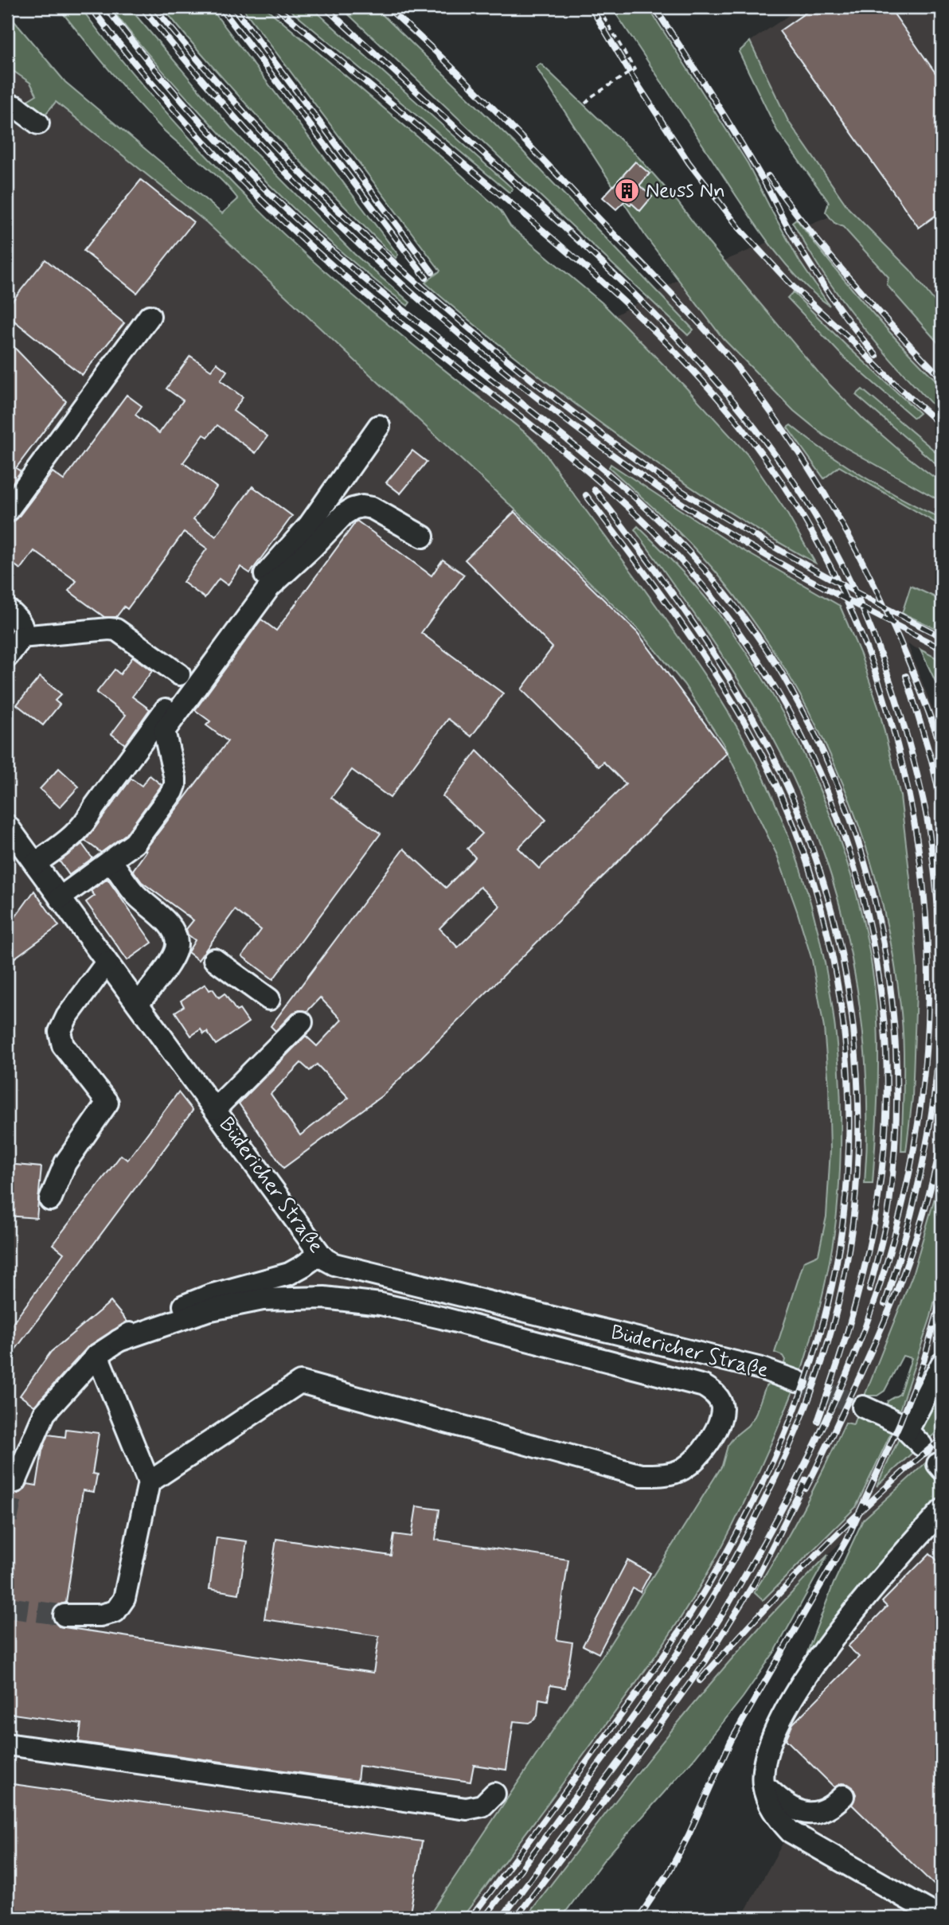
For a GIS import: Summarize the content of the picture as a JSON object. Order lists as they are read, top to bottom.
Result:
{
  "streets": {
    "street": ["Büdericher Straße"]
  },
  "places": {
    "building": ["Neuss Nn"]
  }
}
